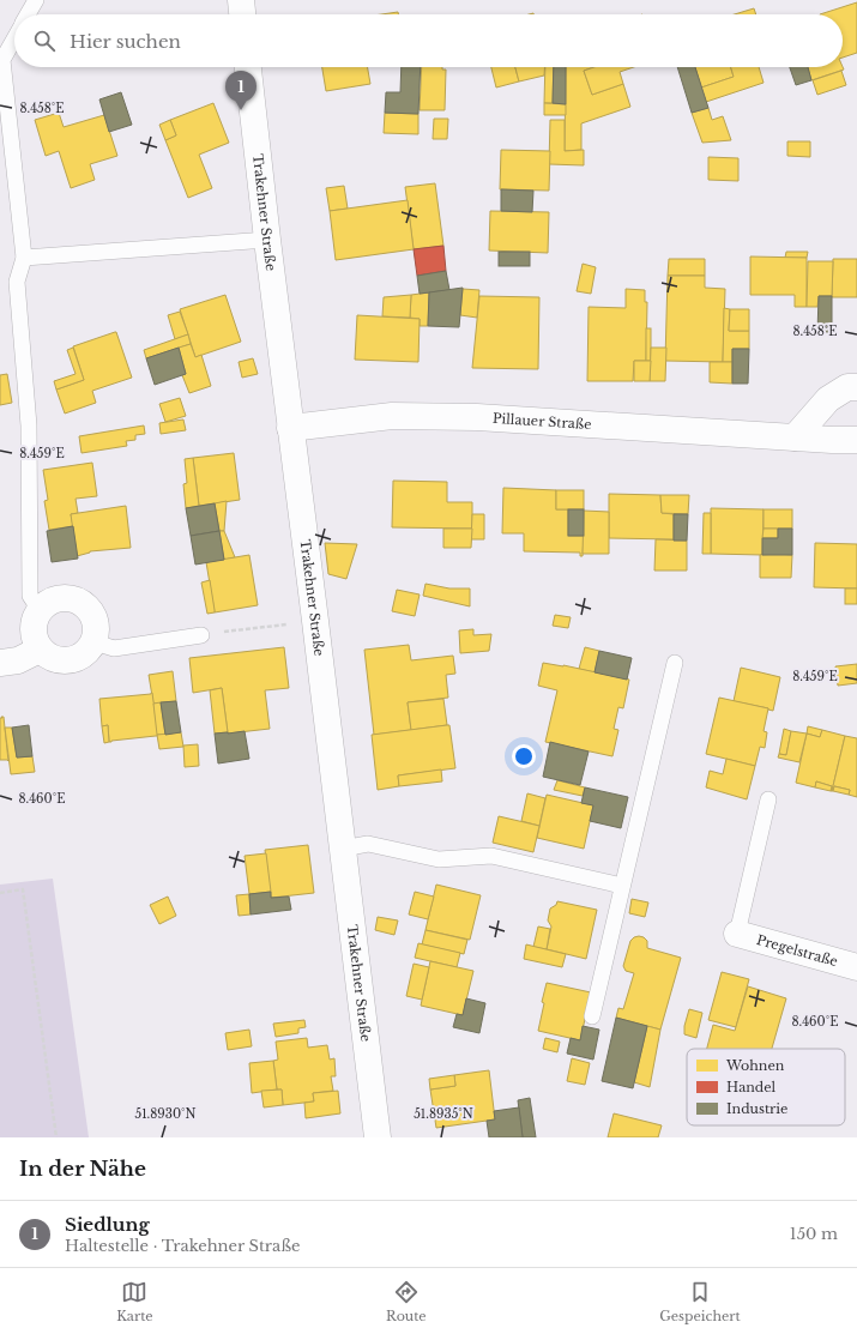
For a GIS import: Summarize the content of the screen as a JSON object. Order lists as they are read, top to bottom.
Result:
{
  "streets": {
    "street": ["Trakehner Straße", "Pillauer Straße", "Pregelstraße"]
  },
  "crossings": [
    ["Trakehner Straße", "Pillauer Straße"]
  ],
  "legend": ["Wohnen", "Handel", "Industrie"],
  "page": {
    "search": "Hier suchen",
    "pins": "1",
    "heading": "In der Nähe",
    "list": [
      {
        "mark": "1",
        "name": "Siedlung",
        "note": "Haltestelle · Trakehner Straße",
        "value": "150 m"
      }
    ],
    "nav": ["Karte", "Route", "Gespeichert"]
  },
  "coordinates": [
    "8.458°E",
    "8.459°E",
    "8.460°E",
    "51.8930°N",
    "51.8935°N"
  ]
}
